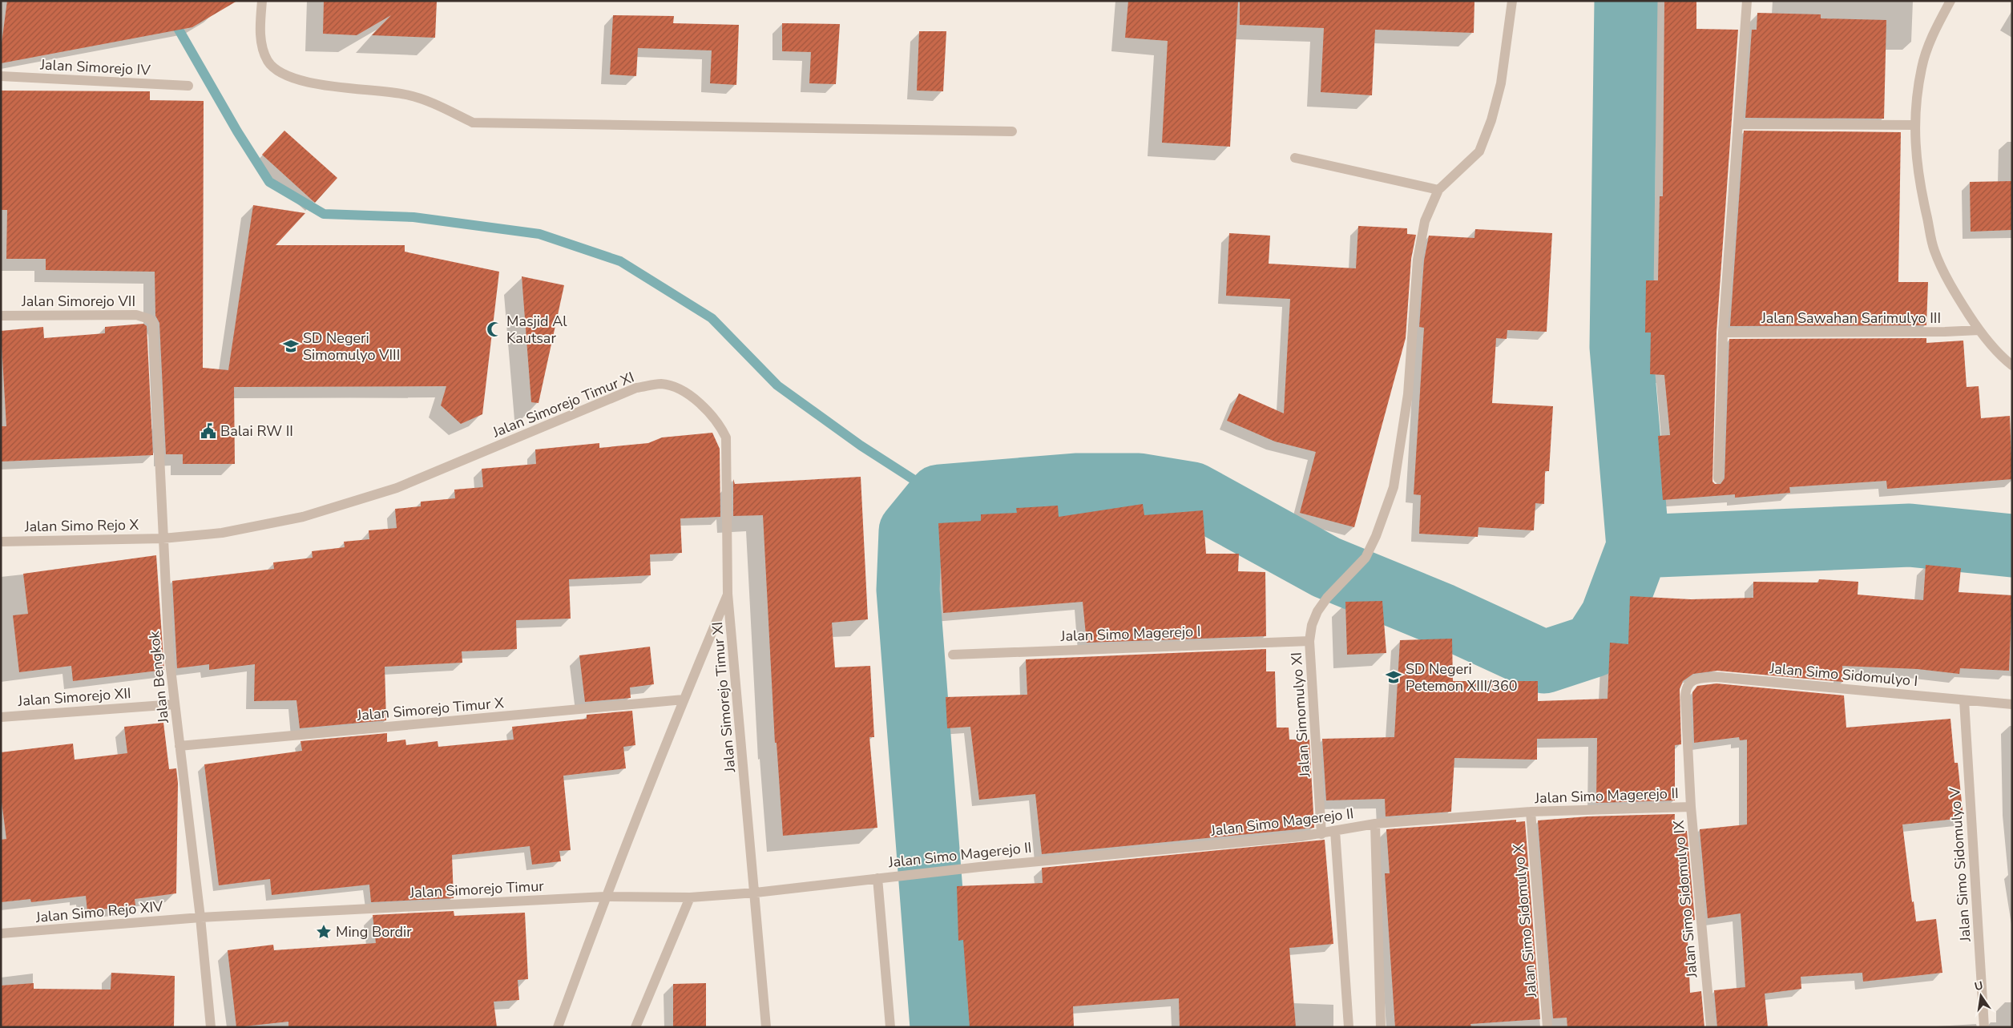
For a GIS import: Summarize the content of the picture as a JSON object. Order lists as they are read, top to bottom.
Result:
{
  "streets": {
    "street": [
      "Jalan Simorejo IV",
      "Jalan Simorejo VII",
      "Jalan Sawahan Sarimulyo III",
      "Jalan Simorejo Timur XI",
      "Jalan Simo Rejo X",
      "Jalan Simo Magerejo I",
      "Jalan Simo Sidomulyo I",
      "Jalan Bengkok",
      "Jalan Simorejo XII",
      "Jalan Simorejo Timur X",
      "Jalan Simomulyo XI",
      "Jalan Simo Magerejo II",
      "Jalan Simo Sidomulyo V",
      "Jalan Simorejo Timur",
      "Jalan Simo Sidomulyo IX",
      "Jalan Simo Rejo XIV",
      "Jalan Simo Sidomulyo X"
    ]
  },
  "crossings": [
    ["Jalan Simorejo VII", "Jalan Bengkok"],
    ["Jalan Simorejo Timur XI", "Jalan Simo Rejo X"],
    ["Jalan Simorejo Timur XI", "Jalan Bengkok"],
    ["Jalan Simorejo Timur XI", "Jalan Simorejo Timur"],
    ["Jalan Simo Rejo X", "Jalan Bengkok"],
    ["Jalan Simo Magerejo I", "Jalan Simomulyo XI"],
    ["Jalan Simo Sidomulyo I", "Jalan Simo Sidomulyo V"],
    ["Jalan Simo Sidomulyo I", "Jalan Simo Sidomulyo IX"],
    ["Jalan Bengkok", "Jalan Simorejo XII"],
    ["Jalan Bengkok", "Jalan Simorejo Timur X"],
    ["Jalan Bengkok", "Jalan Simorejo Timur"],
    ["Jalan Bengkok", "Jalan Simo Rejo XIV"],
    ["Jalan Simomulyo XI", "Jalan Simo Magerejo II"],
    ["Jalan Simo Magerejo II", "Jalan Simorejo Timur"],
    ["Jalan Simo Magerejo II", "Jalan Simo Sidomulyo IX"],
    ["Jalan Simo Magerejo II", "Jalan Simo Sidomulyo X"],
    ["Jalan Simorejo Timur", "Jalan Simo Rejo XIV"]
  ],
  "places": {
    "mosque": ["Masjid Al Kautsar"],
    "school or university": ["SD Negeri Simomulyo VIII", "SD Negeri Petemon XIII/360"],
    "public building": ["Balai RW II"],
    "place": ["Ming Bordir"]
  },
  "north": "top"
}
